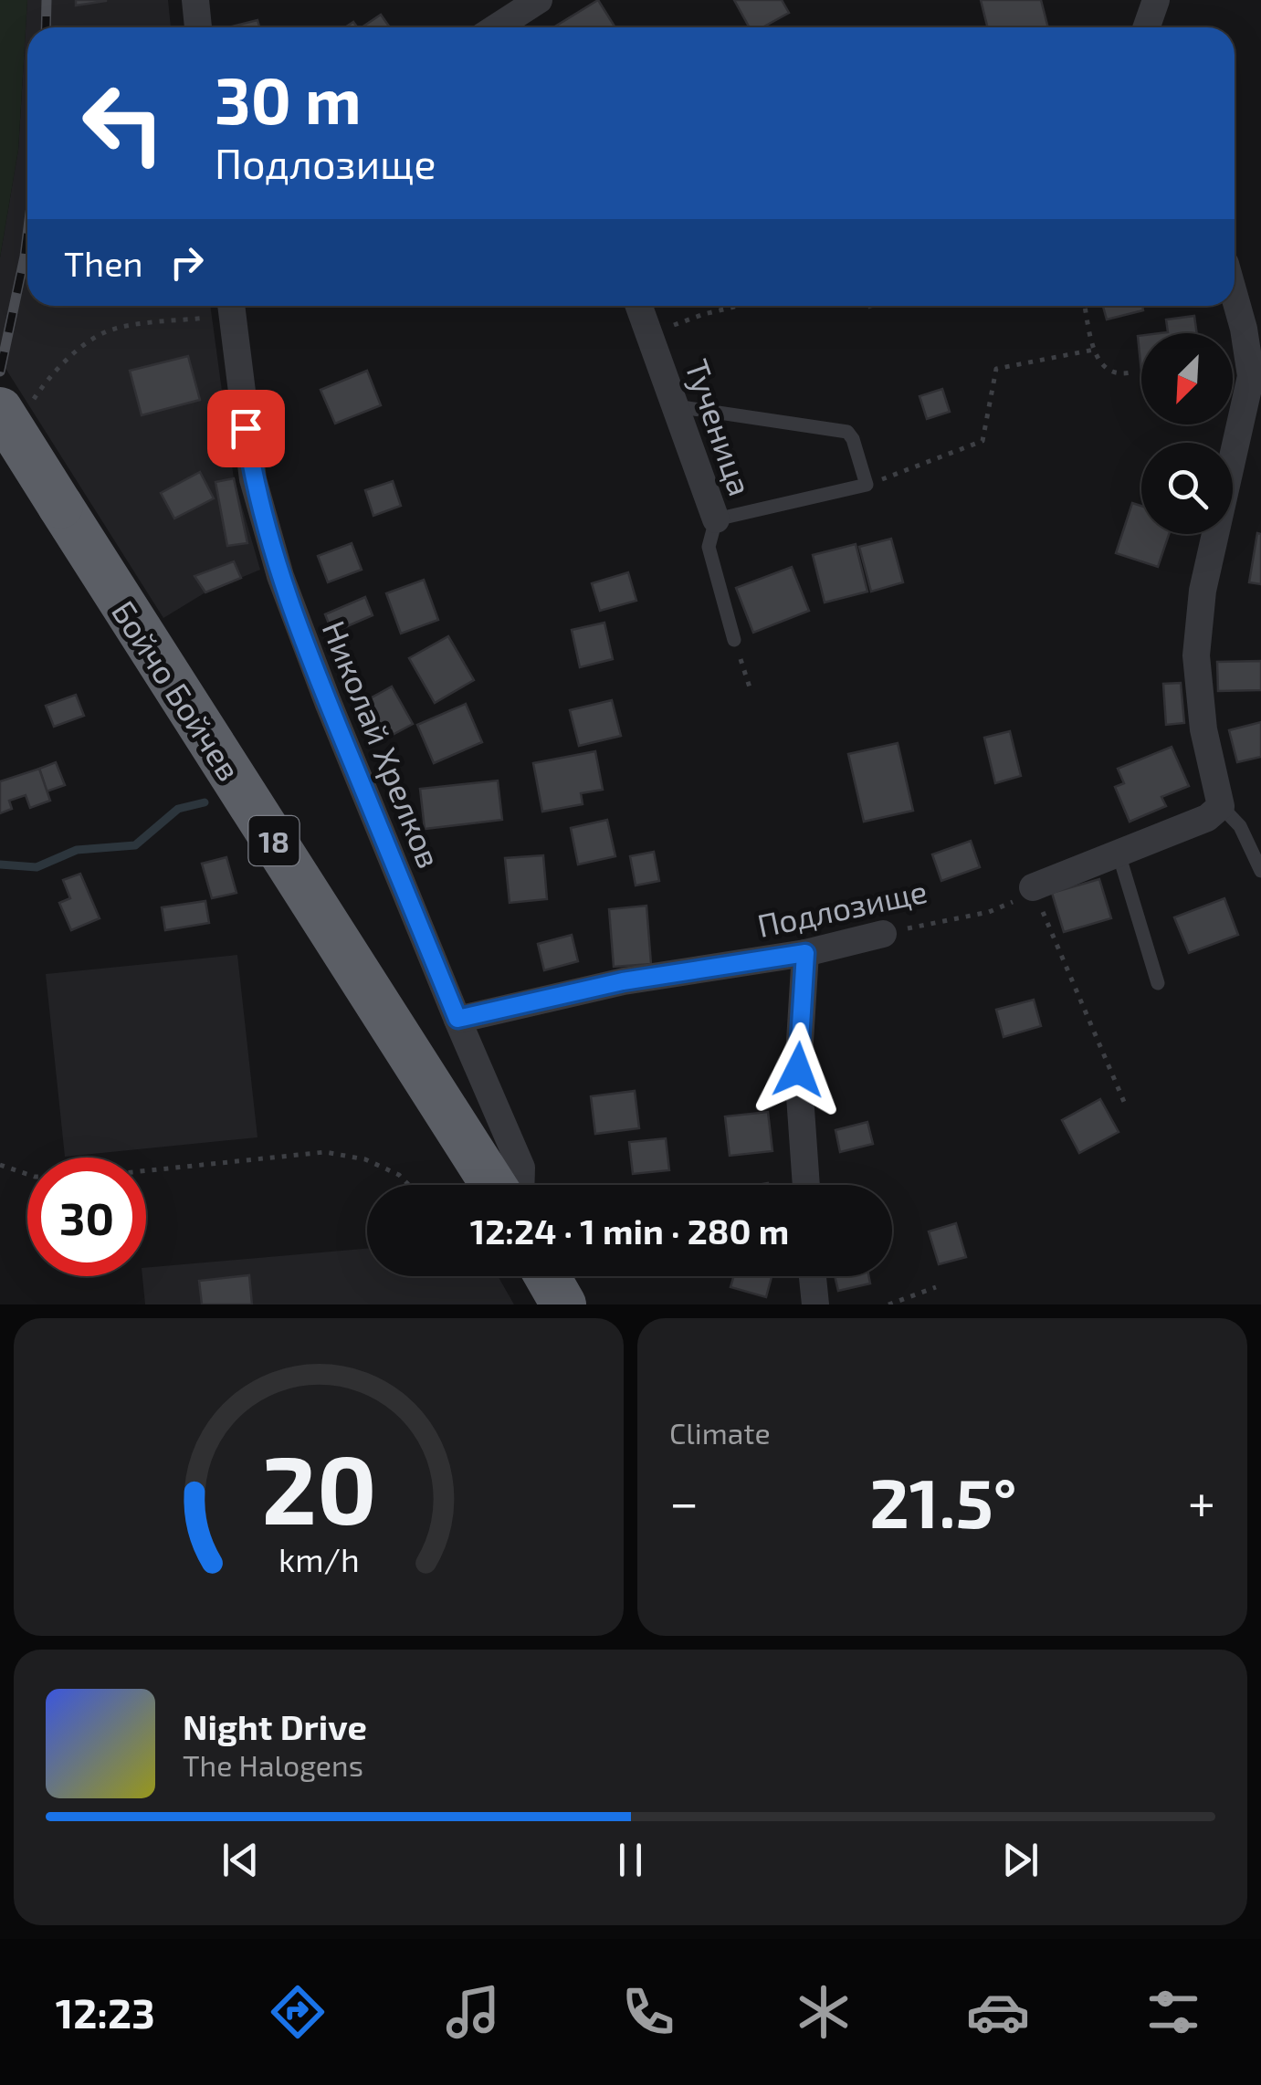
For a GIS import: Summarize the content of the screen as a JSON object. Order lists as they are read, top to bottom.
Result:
{
  "streets": {
    "highway": ["Бойчо Бойчев", "18"],
    "street": ["Тученица", "Николай Хрелков", "Подлозище"]
  },
  "crossings": [
    ["Николай Хрелков", "Подлозище"]
  ],
  "north": "bottom left",
  "page": {
    "turn": ["30 m", "Подлозище"],
    "then": "Then",
    "limit": "30",
    "trip": "12:24 · 1 min · 280 m",
    "tile": "Climate",
    "heat": ["−", "21.5°", "+"],
    "song": ["Night Drive", "The Halogens"],
    "tabs": "12:23",
    "gauge": ["20", "km/h"]
  }
}
